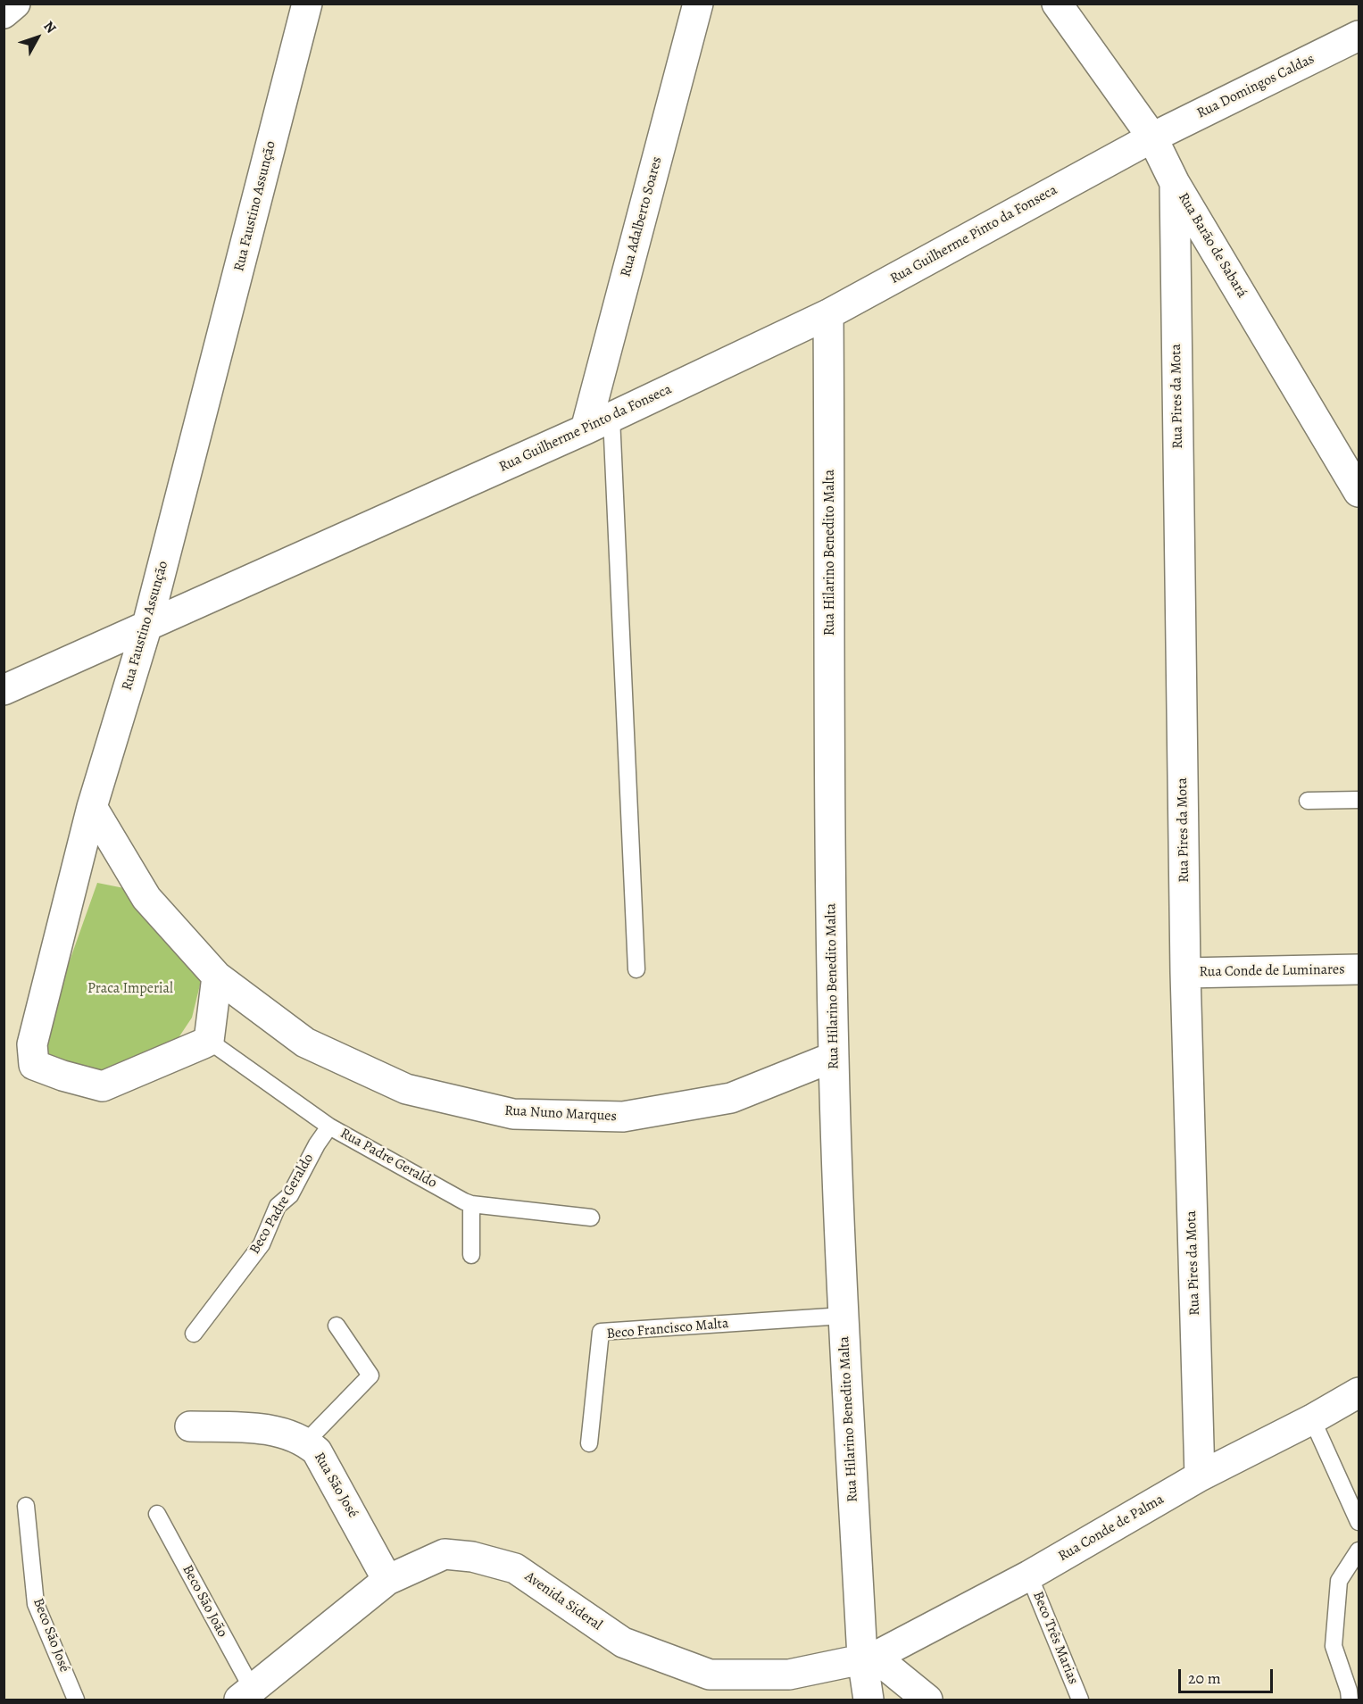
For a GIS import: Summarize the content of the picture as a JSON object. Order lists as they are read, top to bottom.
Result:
{
  "streets": {
    "street": [
      "Rua Domingos Caldas",
      "Rua Faustino Assunção",
      "Rua Adalberto Soares",
      "Rua Guilherme Pinto da Fonseca",
      "Rua Barão de Sabará",
      "Rua Pires da Mota",
      "Rua Hilarino Benedito Malta",
      "Rua Conde de Luminares",
      "Rua Nuno Marques",
      "Rua São José",
      "Rua Conde de Palma",
      "Avenida Sideral"
    ],
    "lane": [
      "Rua Padre Geraldo",
      "Beco Padre Geraldo",
      "Beco Francisco Malta",
      "Beco São João",
      "Beco São José",
      "Beco Três Marias"
    ]
  },
  "crossings": [
    ["Rua Domingos Caldas", "Rua Guilherme Pinto da Fonseca"],
    ["Rua Domingos Caldas", "Rua Barão de Sabará"],
    ["Rua Faustino Assunção", "Rua Guilherme Pinto da Fonseca"],
    ["Rua Faustino Assunção", "Rua Nuno Marques"],
    ["Rua Faustino Assunção", "Rua Padre Geraldo"],
    ["Rua Adalberto Soares", "Rua Guilherme Pinto da Fonseca"],
    ["Rua Guilherme Pinto da Fonseca", "Rua Barão de Sabará"],
    ["Rua Guilherme Pinto da Fonseca", "Rua Hilarino Benedito Malta"],
    ["Rua Barão de Sabará", "Rua Pires da Mota"],
    ["Rua Pires da Mota", "Rua Conde de Luminares"],
    ["Rua Pires da Mota", "Rua Conde de Palma"],
    ["Rua Hilarino Benedito Malta", "Rua Nuno Marques"],
    ["Rua Hilarino Benedito Malta", "Beco Francisco Malta"],
    ["Rua Hilarino Benedito Malta", "Rua Conde de Palma"],
    ["Rua Hilarino Benedito Malta", "Avenida Sideral"],
    ["Rua Padre Geraldo", "Beco Padre Geraldo"],
    ["Rua São José", "Avenida Sideral"],
    ["Rua Conde de Palma", "Avenida Sideral"],
    ["Rua Conde de Palma", "Beco Três Marias"],
    ["Beco São João", "Avenida Sideral"]
  ],
  "parks": ["Praca Imperial"],
  "scale_bar": "20 m",
  "north": "top right"
}
